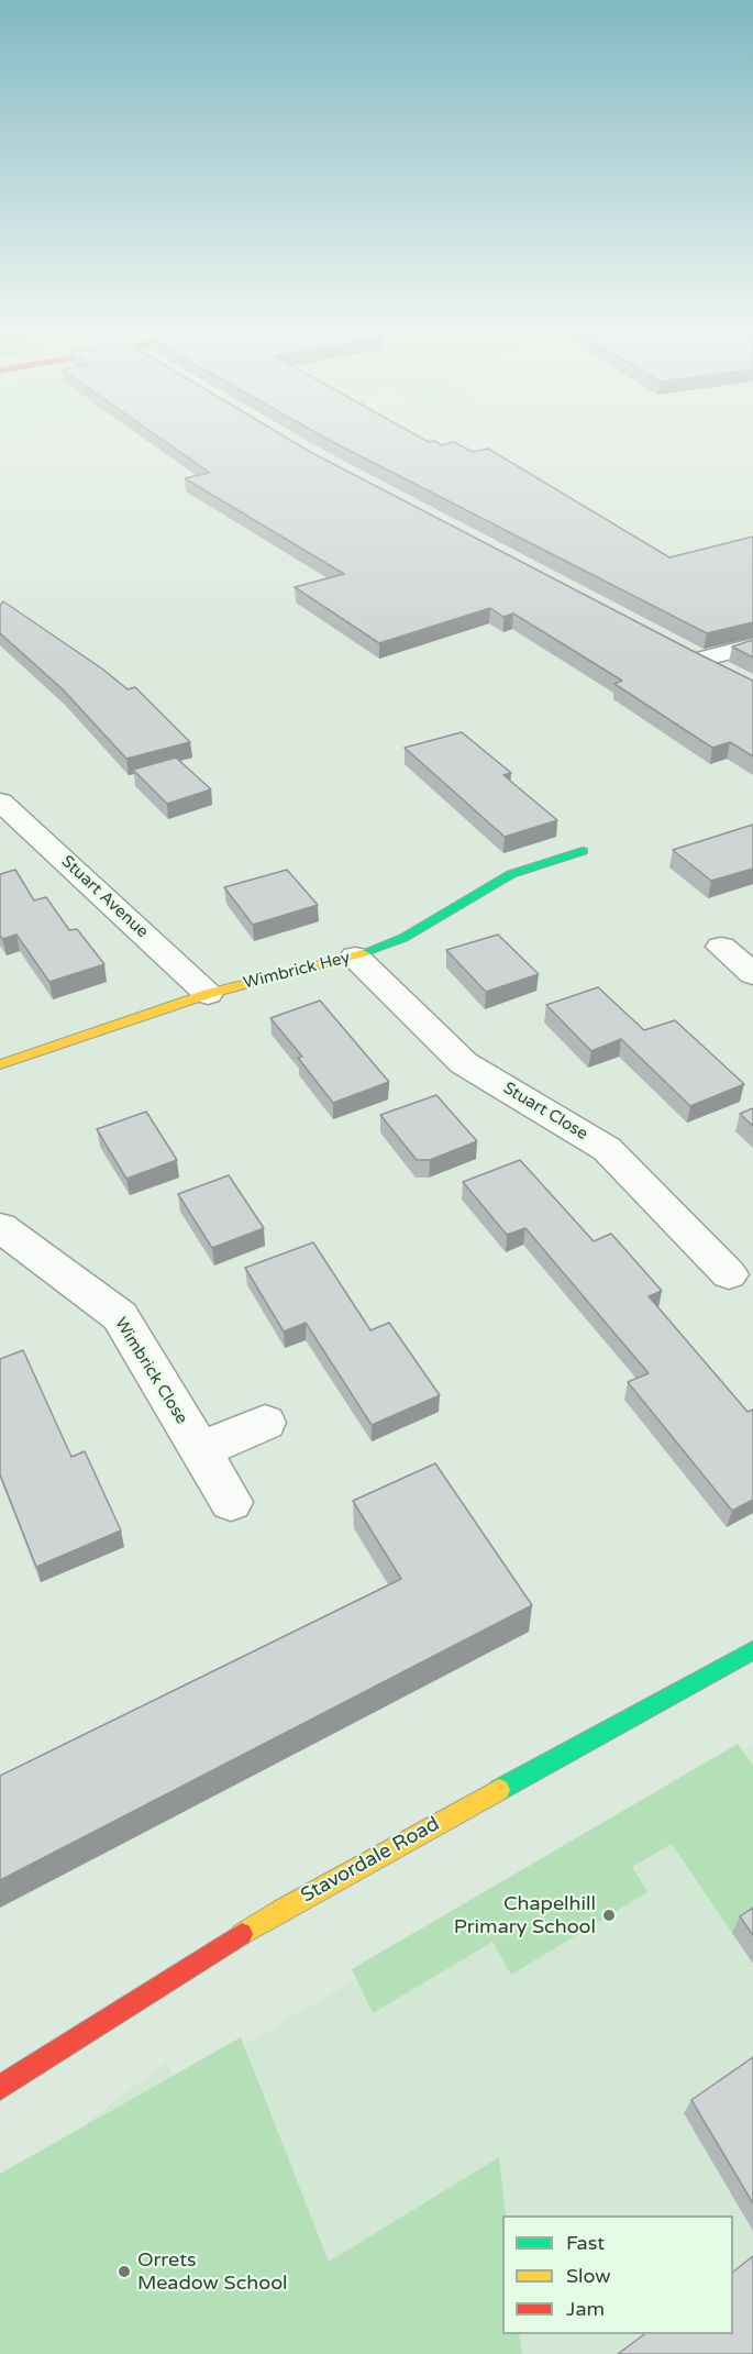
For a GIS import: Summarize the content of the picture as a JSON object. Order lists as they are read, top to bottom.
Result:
{
  "streets": {
    "street": [
      "Stuart Avenue",
      "Wimbrick Hey",
      "Stuart Close",
      "Wimbrick Close",
      "Stavordale Road"
    ]
  },
  "crossings": [
    ["Stuart Avenue", "Wimbrick Hey"],
    ["Wimbrick Hey", "Stuart Close"]
  ],
  "places": ["Chapelhill Primary School", "Orrets Meadow School"],
  "legend": ["Fast", "Slow", "Jam"]
}
